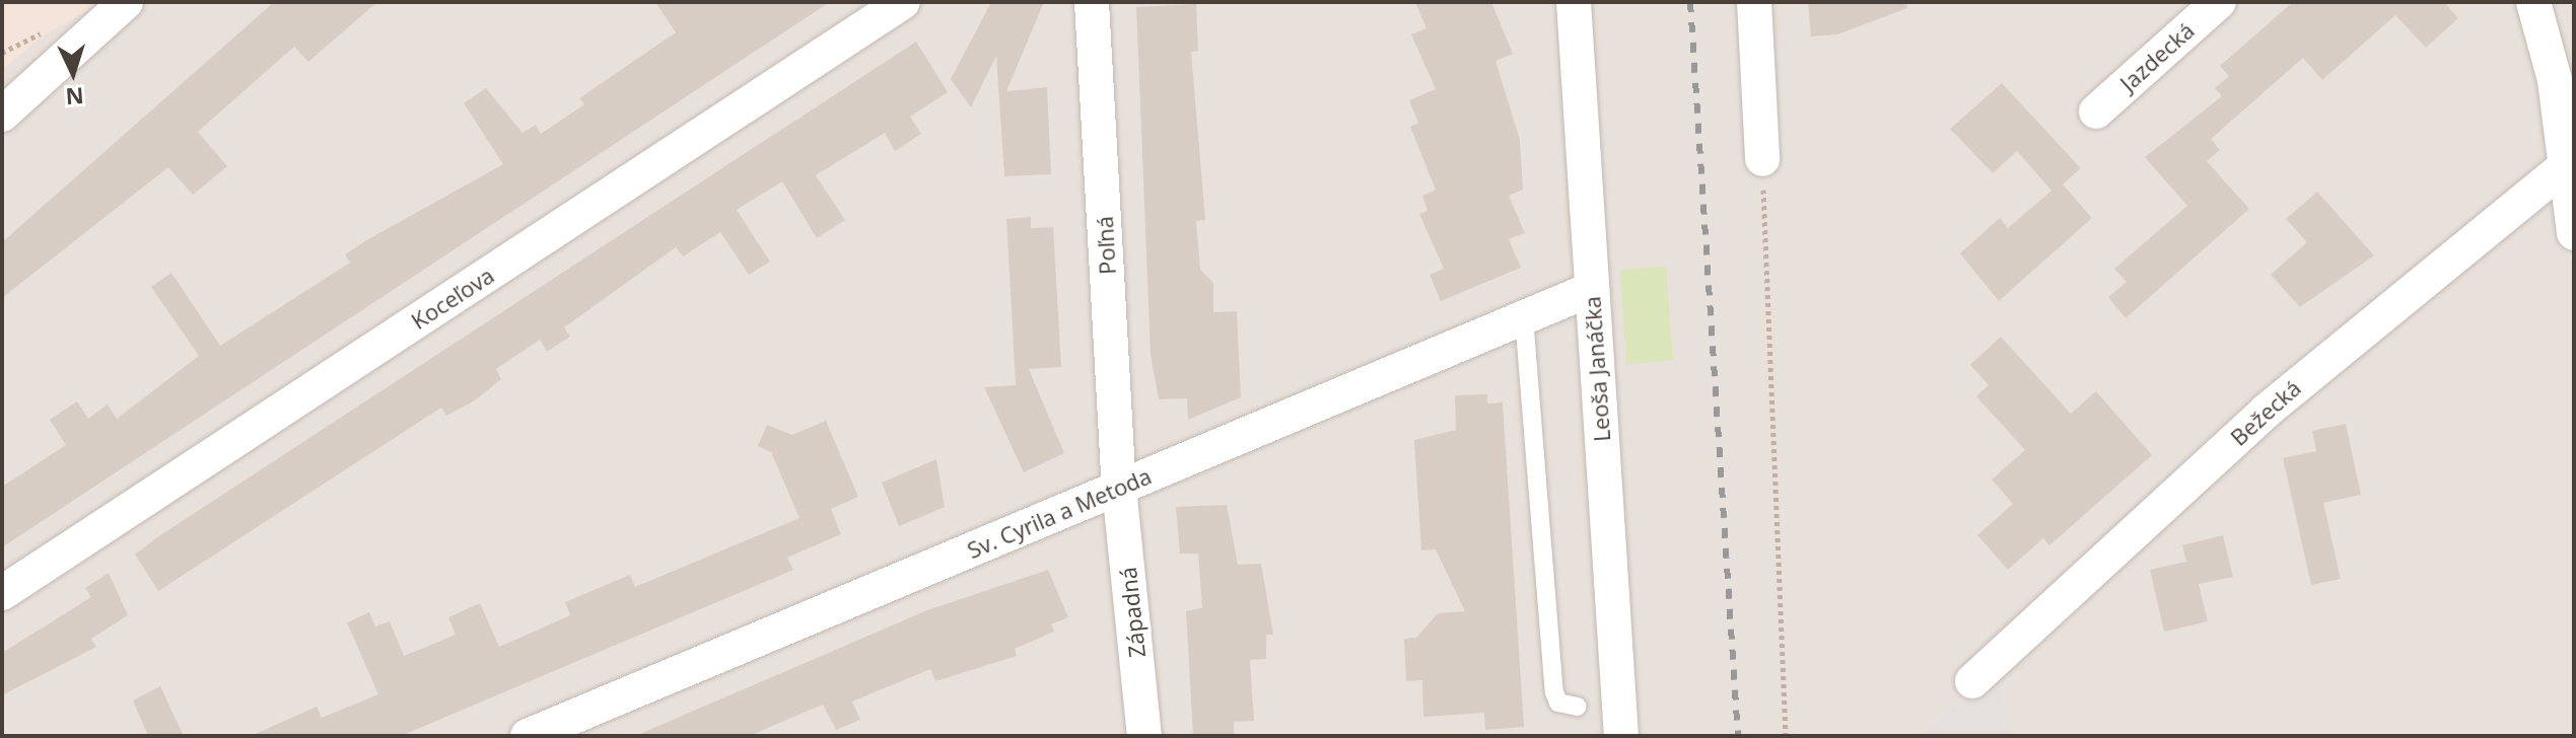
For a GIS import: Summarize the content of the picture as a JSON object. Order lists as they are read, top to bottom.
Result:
{
  "streets": {
    "street": [
      "Jazdecká",
      "Poľná",
      "Koceľova",
      "Leoša Janáčka",
      "Bežecká",
      "Sv. Cyrila a Metoda",
      "Západná"
    ]
  },
  "crossings": [
    ["Poľná", "Sv. Cyrila a Metoda"],
    ["Poľná", "Západná"],
    ["Leoša Janáčka", "Sv. Cyrila a Metoda"],
    ["Sv. Cyrila a Metoda", "Západná"]
  ],
  "north": "bottom"
}
